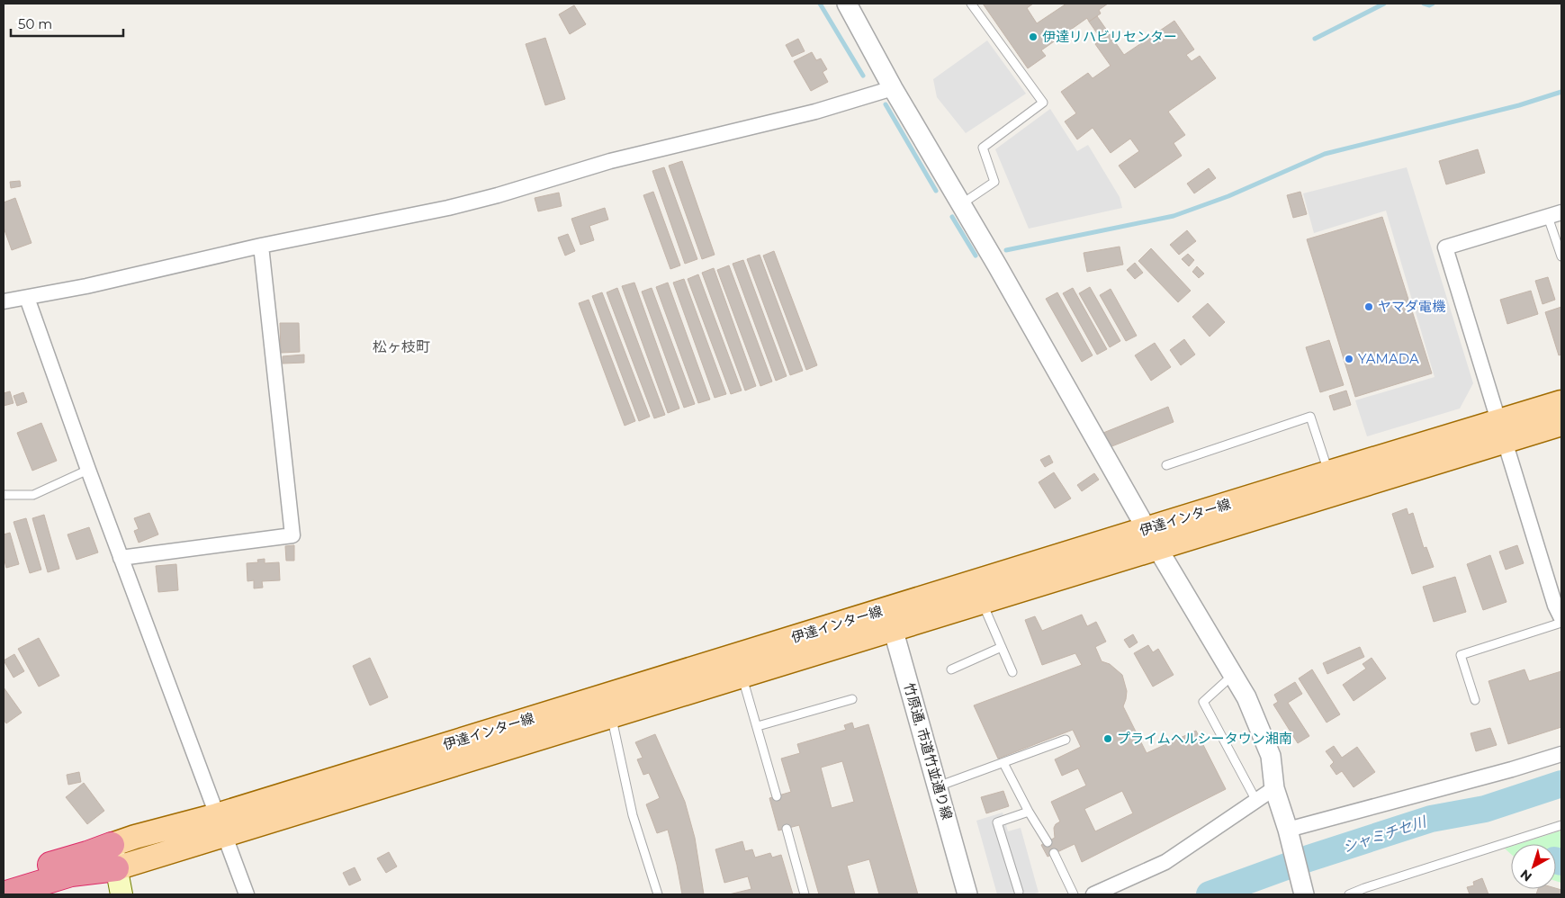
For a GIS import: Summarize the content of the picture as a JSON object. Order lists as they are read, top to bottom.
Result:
{
  "streets": {
    "main road": ["伊達インター線"],
    "street": ["竹原通, 市道竹並通り線"]
  },
  "crossings": [
    ["伊達インター線", "竹原通, 市道竹並通り線"]
  ],
  "districts": ["松ヶ枝町"],
  "water": ["シャミチセ川"],
  "places": [
    "伊達リハビリセンター",
    "ヤマダ電機",
    "YAMADA",
    "プライムヘルシータウン湘南"
  ],
  "scale_bar": "50 m",
  "north": "bottom left"
}
